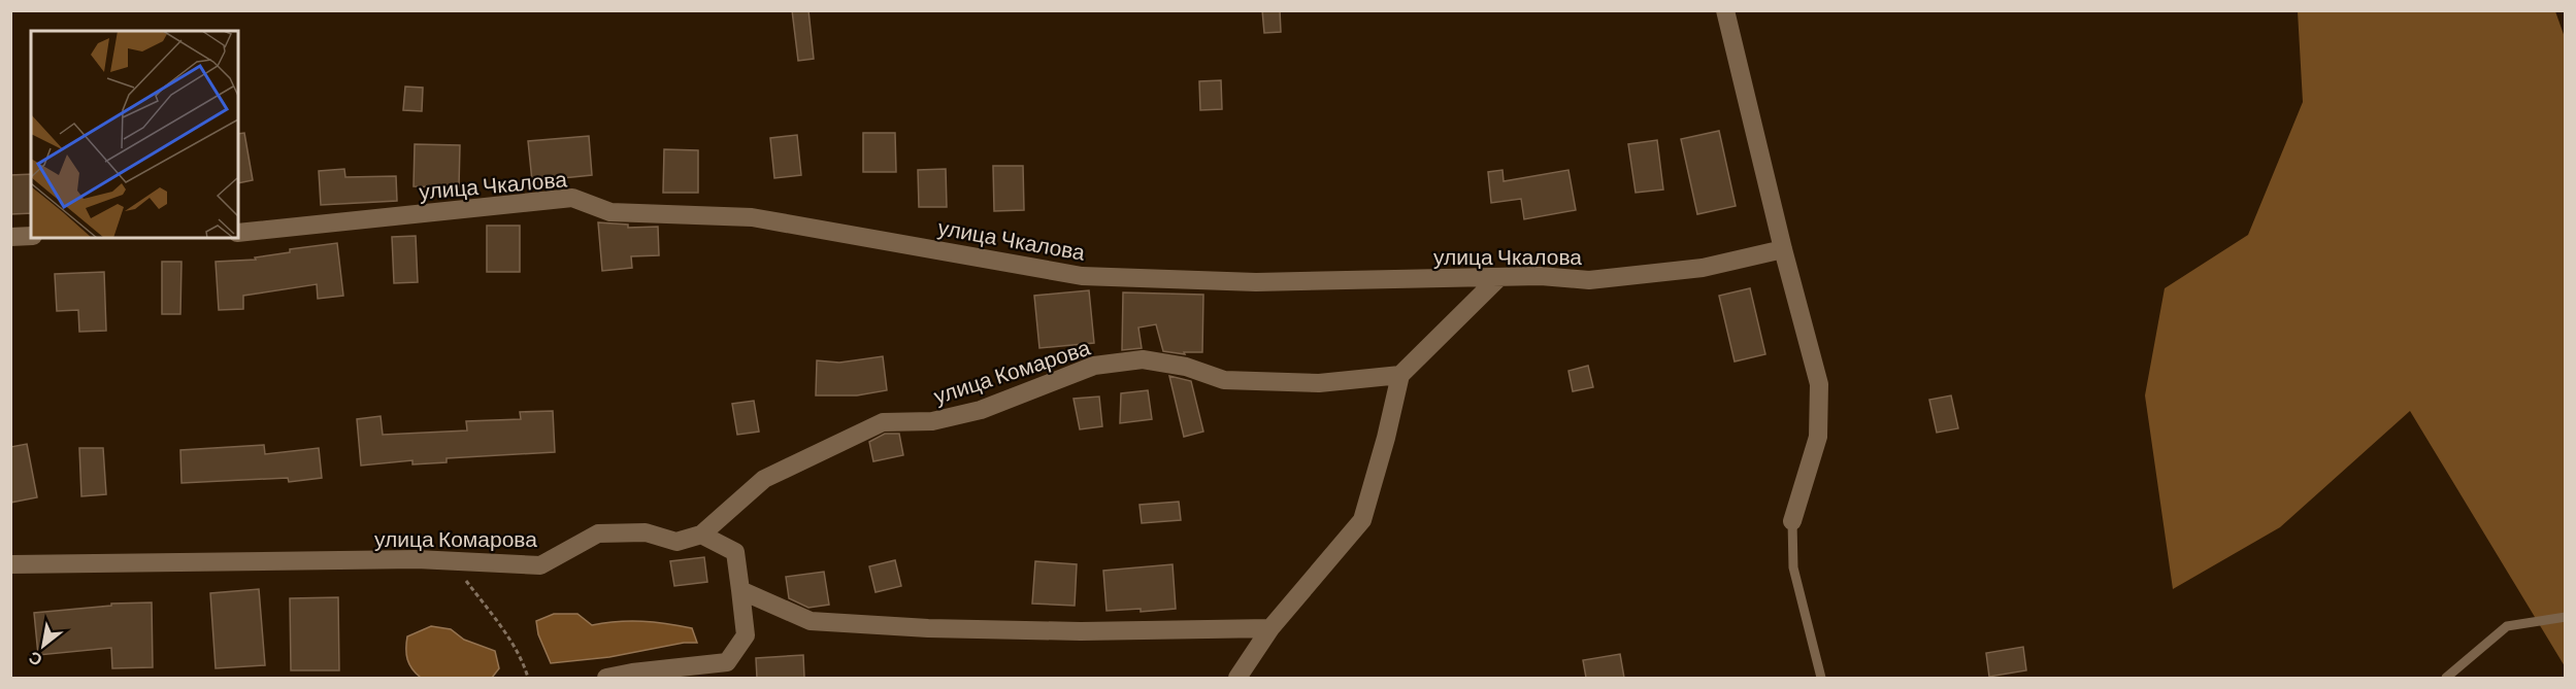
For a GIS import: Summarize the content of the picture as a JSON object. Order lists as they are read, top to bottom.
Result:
{
  "streets": {
    "street": ["улица Чкалова", "улица Комарова"]
  },
  "north": "bottom left"
}
